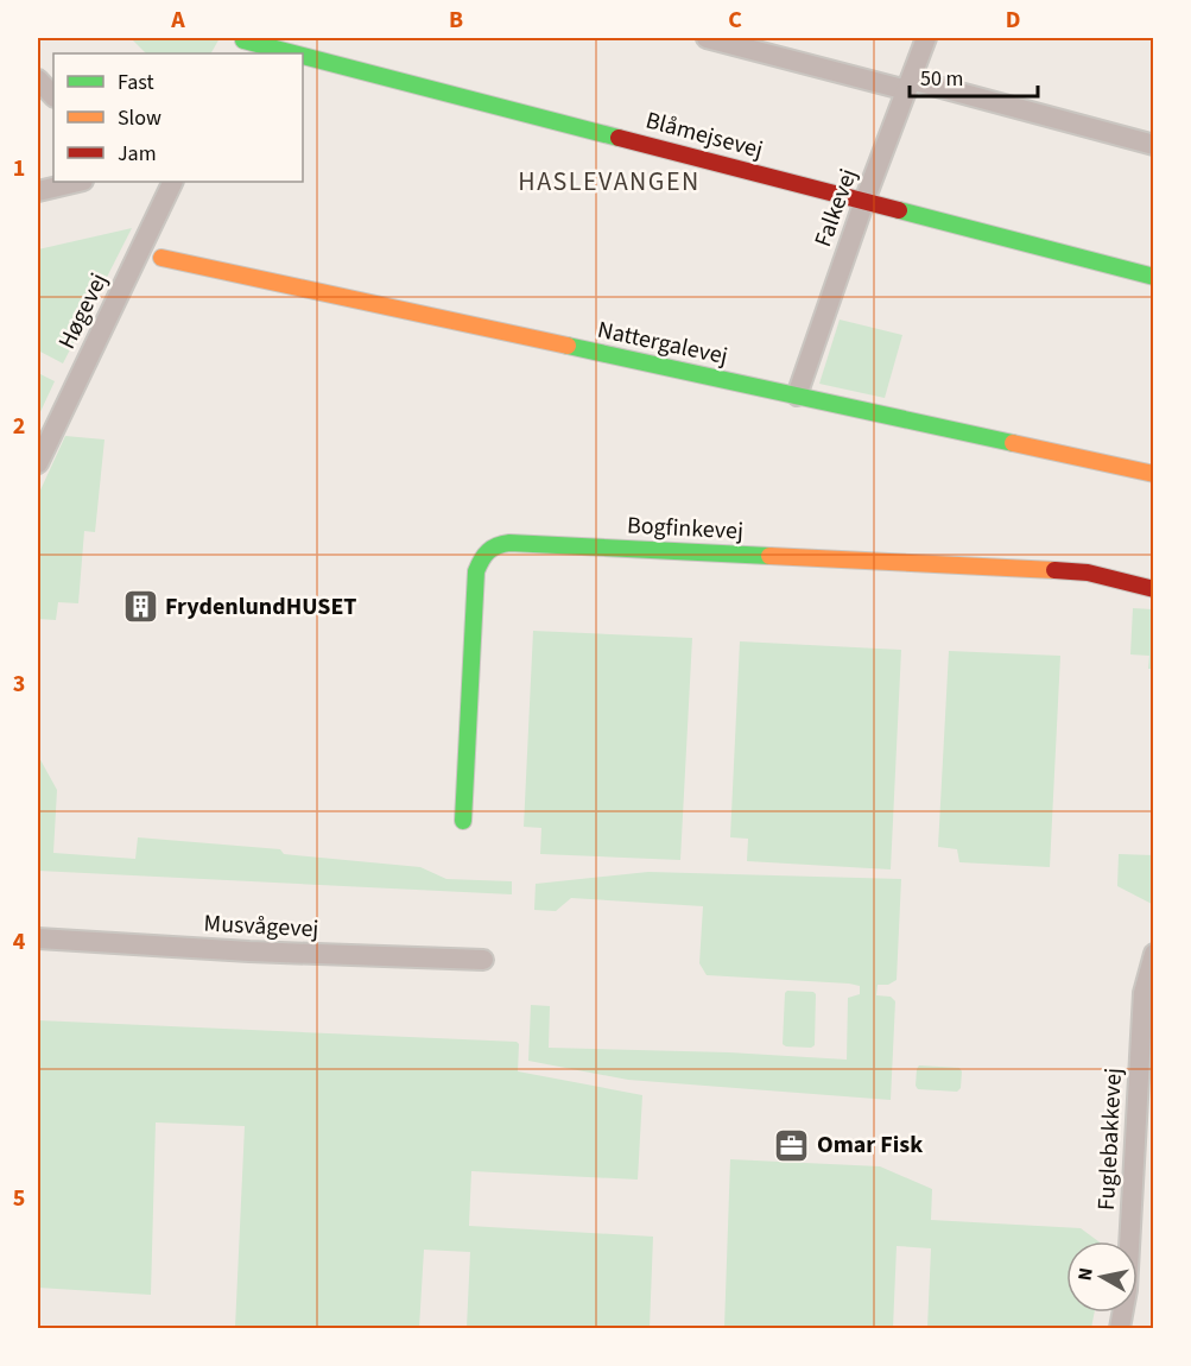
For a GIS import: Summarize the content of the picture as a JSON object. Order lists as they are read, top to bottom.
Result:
{
  "streets": {
    "street": [
      "Blåmejsevej",
      "Falkevej",
      "Høgevej",
      "Nattergalevej",
      "Bogfinkevej",
      "Musvågevej",
      "Fuglebakkevej"
    ]
  },
  "crossings": [
    ["Blåmejsevej", "Falkevej"],
    ["Falkevej", "Nattergalevej"]
  ],
  "districts": ["HASLEVANGEN"],
  "places": {
    "building": ["FrydenlundHUSET"],
    "office": ["Omar Fisk"]
  },
  "legend": ["Fast", "Slow", "Jam"],
  "scale_bar": "50 m",
  "north": "left",
  "grid": {
    "columns": [
      "A",
      "B",
      "C",
      "D"
    ],
    "rows": [
      "1",
      "2",
      "3",
      "4",
      "5"
    ]
  }
}
